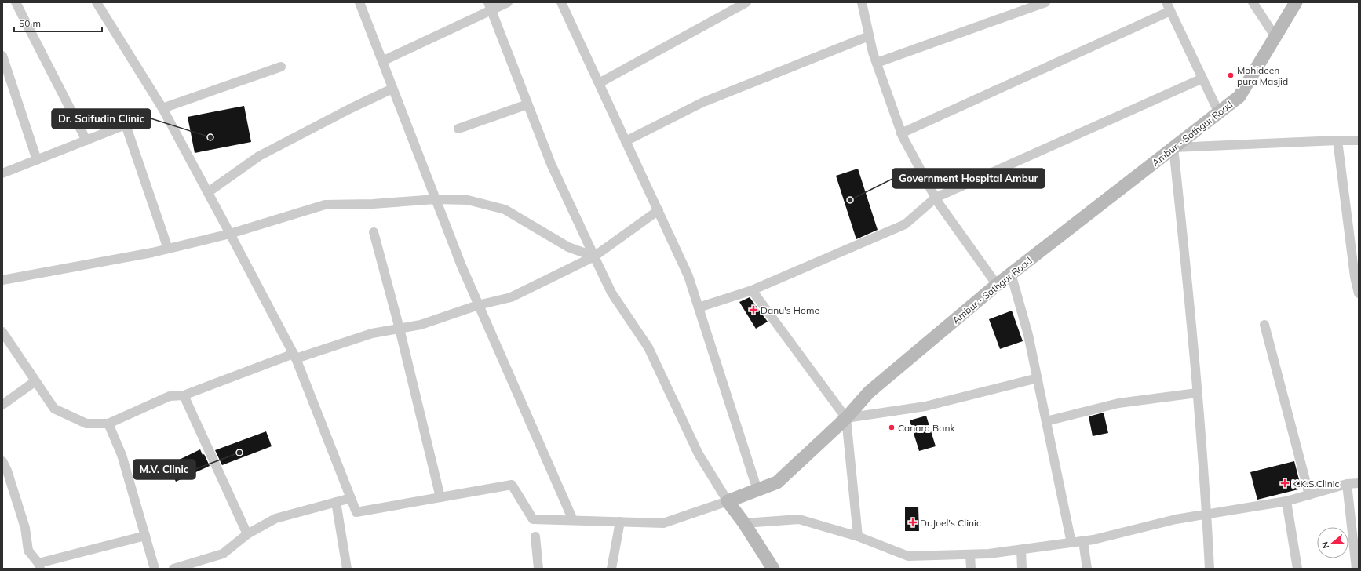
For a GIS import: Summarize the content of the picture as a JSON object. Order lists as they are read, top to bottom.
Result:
{
  "streets": {
    "main road": ["Ambur - Sathgur Road"]
  },
  "places": {
    "other": [
      "Mohideen pura Masjid",
      "Dr. Saifudin Clinic",
      "Government Hospital Ambur",
      "Canara Bank",
      "M.V. Clinic"
    ],
    "health": ["Danu's Home", "K.K.S.Clinic", "Dr.Joel's Clinic"]
  },
  "scale_bar": "50 m",
  "north": "left"
}
